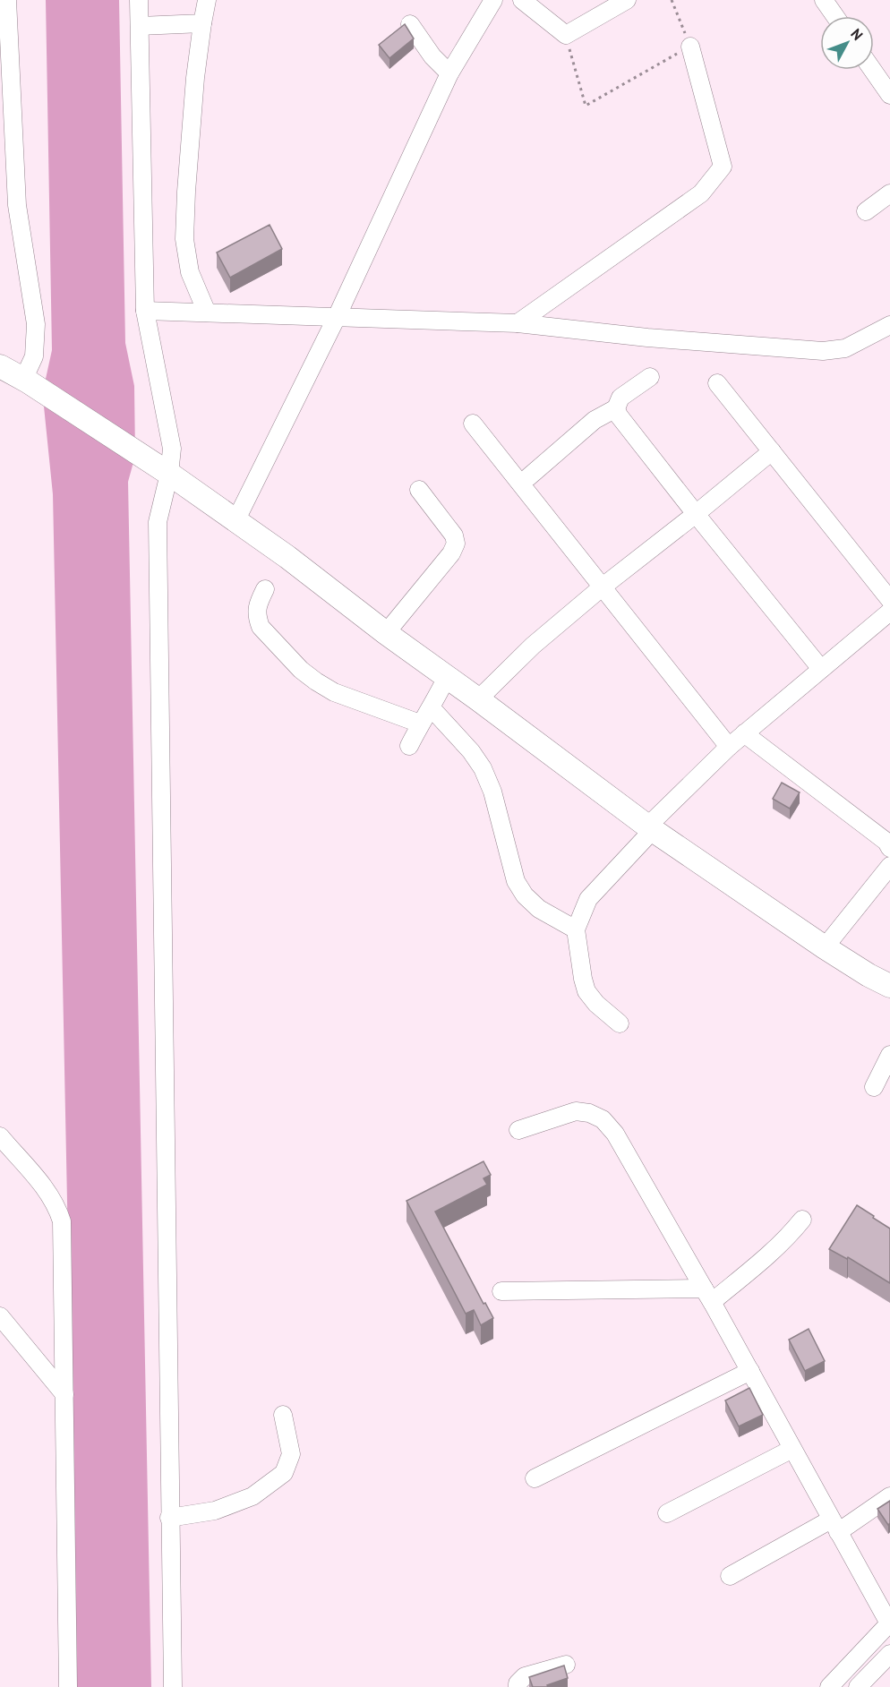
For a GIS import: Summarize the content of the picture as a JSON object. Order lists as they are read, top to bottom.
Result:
{
  "north": "top right"
}
